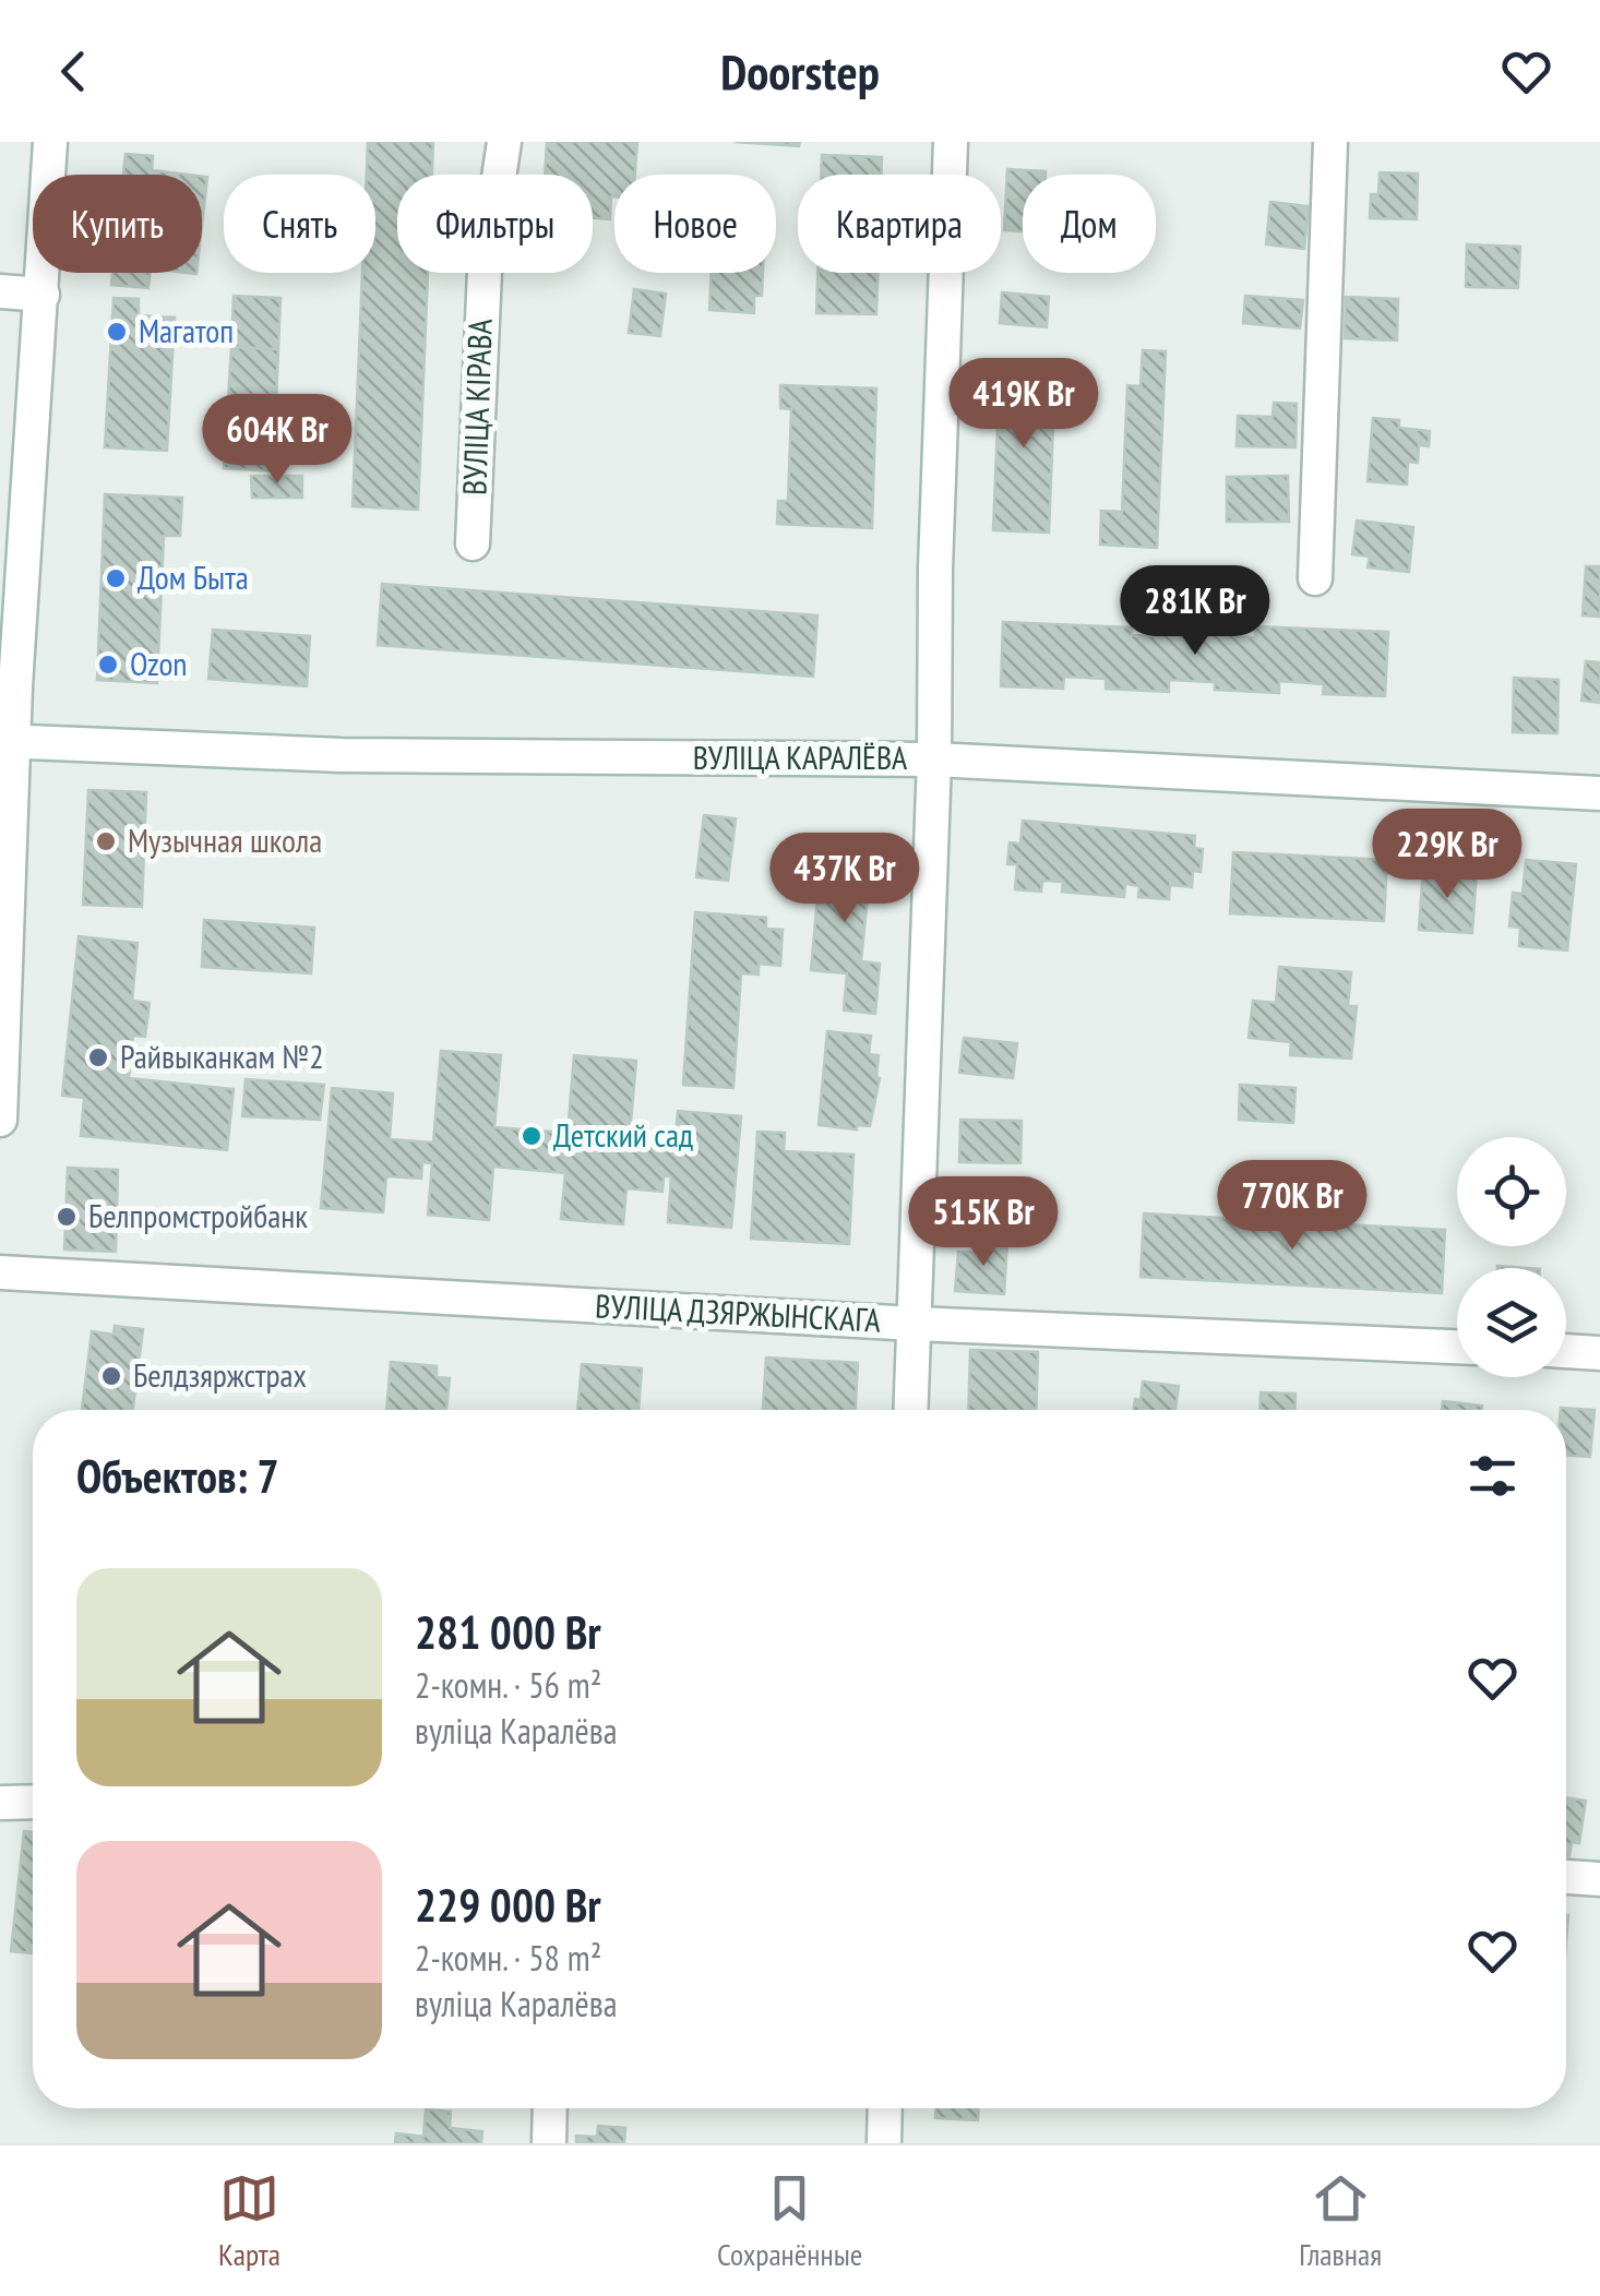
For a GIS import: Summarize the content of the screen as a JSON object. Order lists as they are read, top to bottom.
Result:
{
  "streets": {
    "street": ["ВУЛІЦА КІРАВА", "ВУЛІЦА КАРАЛЁВА", "ВУЛІЦА ДЗЯРЖЫНСКАГА"]
  },
  "places": [
    "Магатоп",
    "Дом Быта",
    "Ozon",
    "Музычная школа",
    "Райвыканкам №2",
    "Детский сад",
    "Белпромстройбанк",
    "Белдзяржстрах"
  ],
  "page": {
    "header": "Doorstep",
    "chip": [
      "Купить",
      "Снять",
      "Фильтры",
      "Новое",
      "Квартира",
      "Дом"
    ],
    "price": [
      "419K Br",
      "604K Br",
      "281K Br",
      "229K Br",
      "437K Br",
      "770K Br",
      "515K Br"
    ],
    "heading": "Объектов: 7",
    "list": [
      {
        "name": "281 000 Br",
        "note": "2-комн. · 56 m² · вуліца Каралёва"
      },
      {
        "name": "229 000 Br",
        "note": "2-комн. · 58 m² · вуліца Каралёва"
      }
    ],
    "tabs": ["Карта", "Сохранённые", "Главная"]
  }
}
